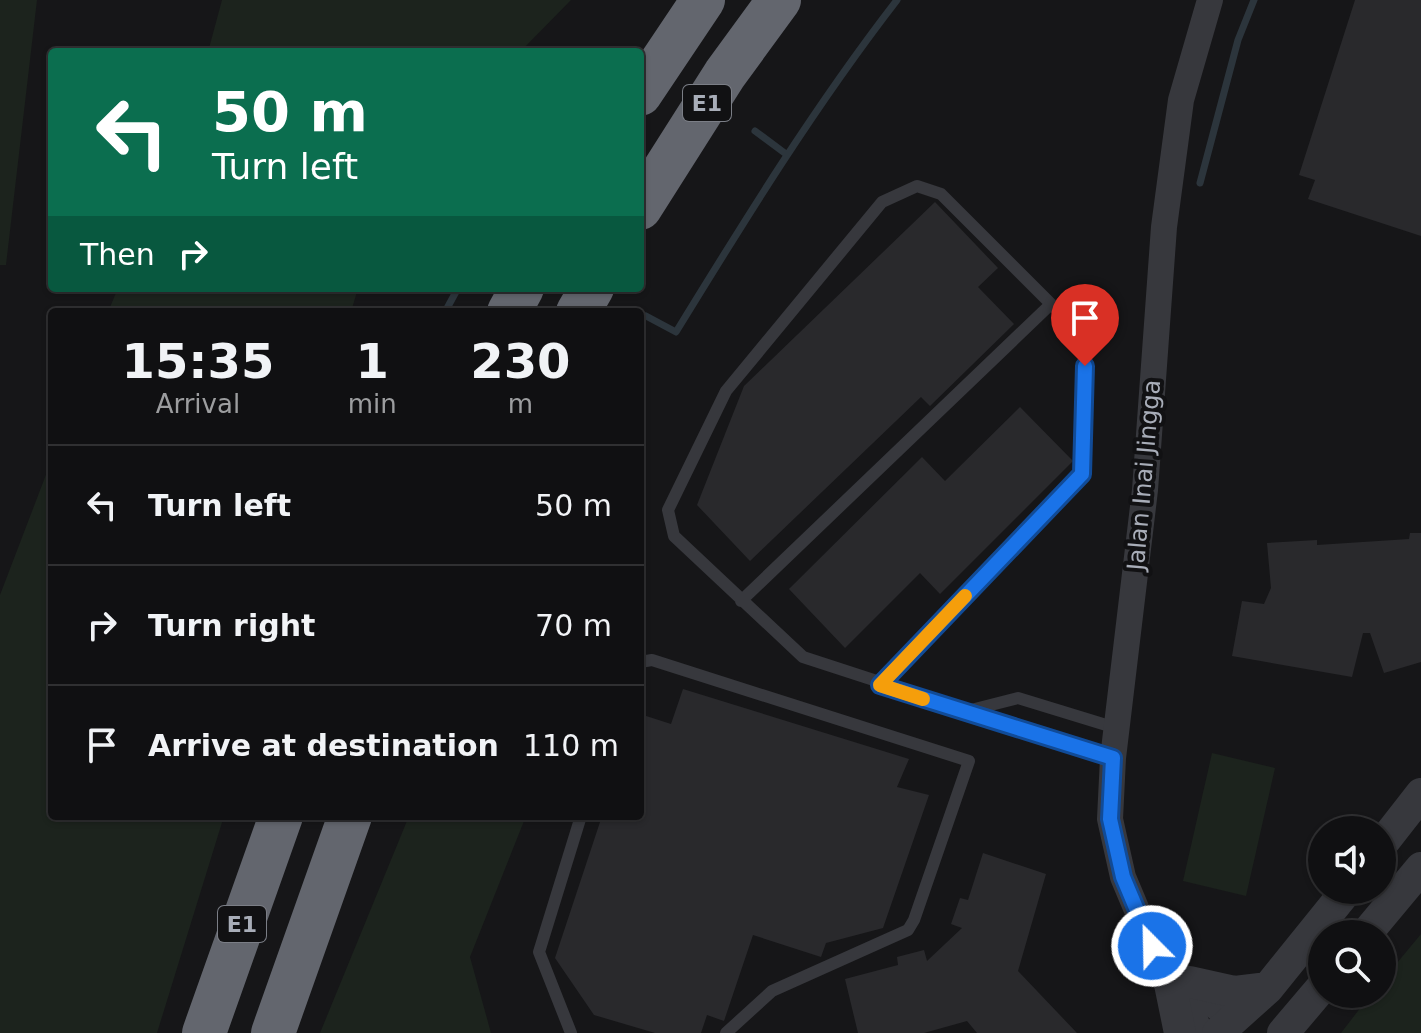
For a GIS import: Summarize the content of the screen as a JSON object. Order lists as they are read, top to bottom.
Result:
{
  "streets": {
    "highway": ["E1"],
    "street": ["Jalan Inai Jingga"]
  },
  "page": {
    "turn": ["50 m", "Turn left"],
    "then": "Then",
    "eta": [
      "15:35",
      "Arrival",
      "1",
      "min",
      "230",
      "m"
    ],
    "list": [
      {
        "name": "Turn left",
        "value": "50 m"
      },
      {
        "name": "Turn right",
        "value": "70 m"
      },
      {
        "name": "Arrive at destination",
        "value": "110 m"
      }
    ]
  }
}
